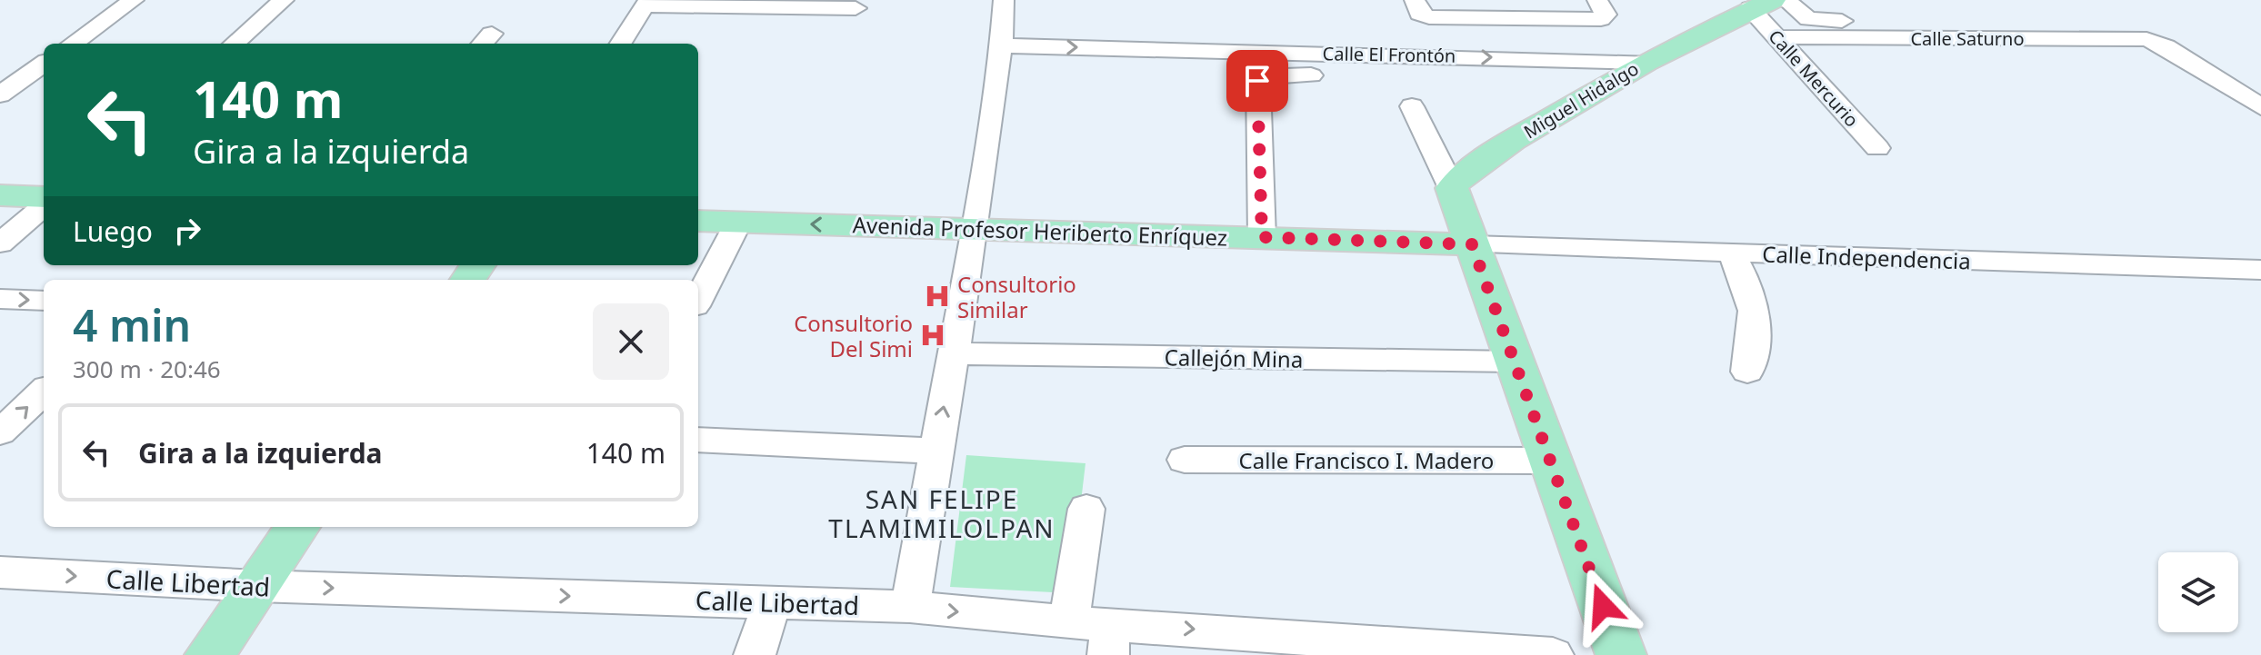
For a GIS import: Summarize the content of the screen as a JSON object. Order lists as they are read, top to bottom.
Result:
{
  "streets": {
    "main road": ["Miguel Hidalgo", "Avenida Profesor Heriberto Enríquez"],
    "street": [
      "Calle Saturno",
      "Calle El Frontón",
      "Calle Mercurio",
      "Calle Independencia",
      "Callejón Mina",
      "Calle Francisco I. Madero",
      "Calle Libertad"
    ]
  },
  "crossings": [
    ["Calle Saturno", "Calle Mercurio"],
    ["Calle El Frontón", "Miguel Hidalgo"],
    ["Calle Mercurio", "Miguel Hidalgo"],
    ["Avenida Profesor Heriberto Enríquez", "Calle Independencia"]
  ],
  "one_way": ["Calle El Frontón", "Calle Libertad"],
  "districts": ["SAN FELIPE TLAMIMILOLPAN"],
  "places": {
    "hospital": ["Consultorio Similar", "Consultorio Del Simi"]
  },
  "page": {
    "turn": ["140 m", "Gira a la izquierda"],
    "then": "Luego",
    "heading": ["4 min", "300 m · 20:46"],
    "list": [
      {
        "name": "Gira a la izquierda",
        "value": "140 m"
      }
    ]
  }
}
